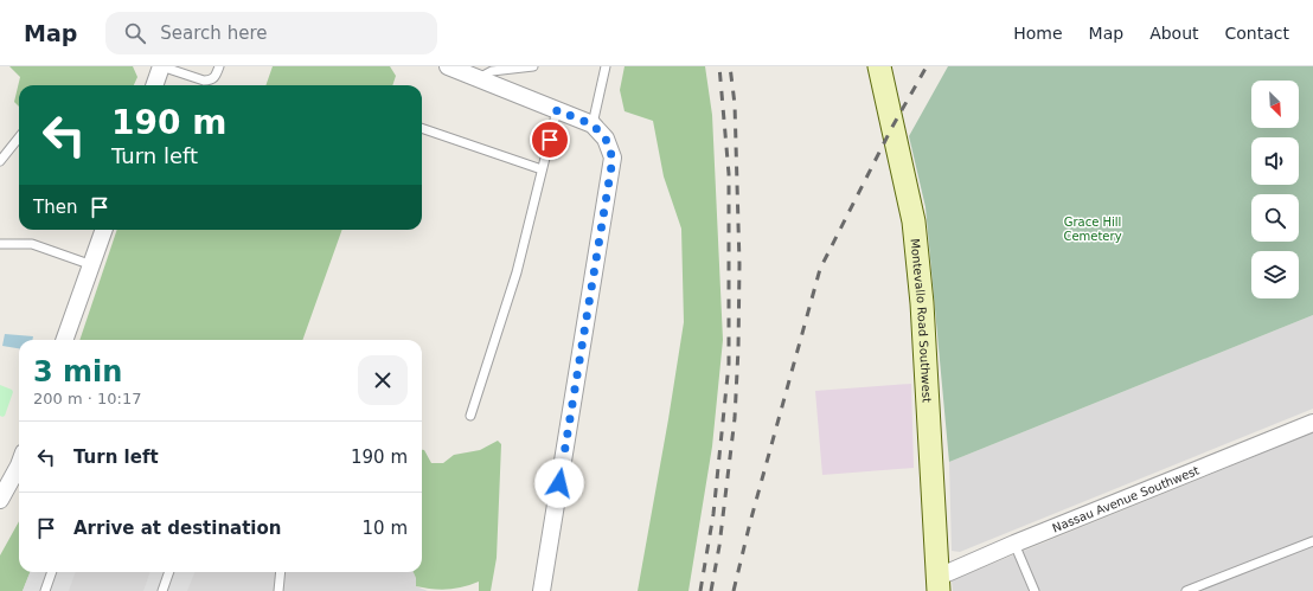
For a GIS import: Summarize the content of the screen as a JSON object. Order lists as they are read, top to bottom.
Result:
{
  "streets": {
    "main road": ["Montevallo Road Southwest"],
    "street": ["Nassau Avenue Southwest"]
  },
  "crossings": [
    ["Montevallo Road Southwest", "Nassau Avenue Southwest"]
  ],
  "parks": ["Grace Hill Cemetery"],
  "north": "bottom right",
  "page": {
    "header": "Map",
    "search": "Search here",
    "nav": [
      "Home",
      "Map",
      "About",
      "Contact"
    ],
    "turn": ["190 m", "Turn left"],
    "then": "Then",
    "heading": ["3 min", "200 m · 10:17"],
    "list": [
      {
        "name": "Turn left",
        "value": "190 m"
      },
      {
        "name": "Arrive at destination",
        "value": "10 m"
      }
    ]
  }
}
